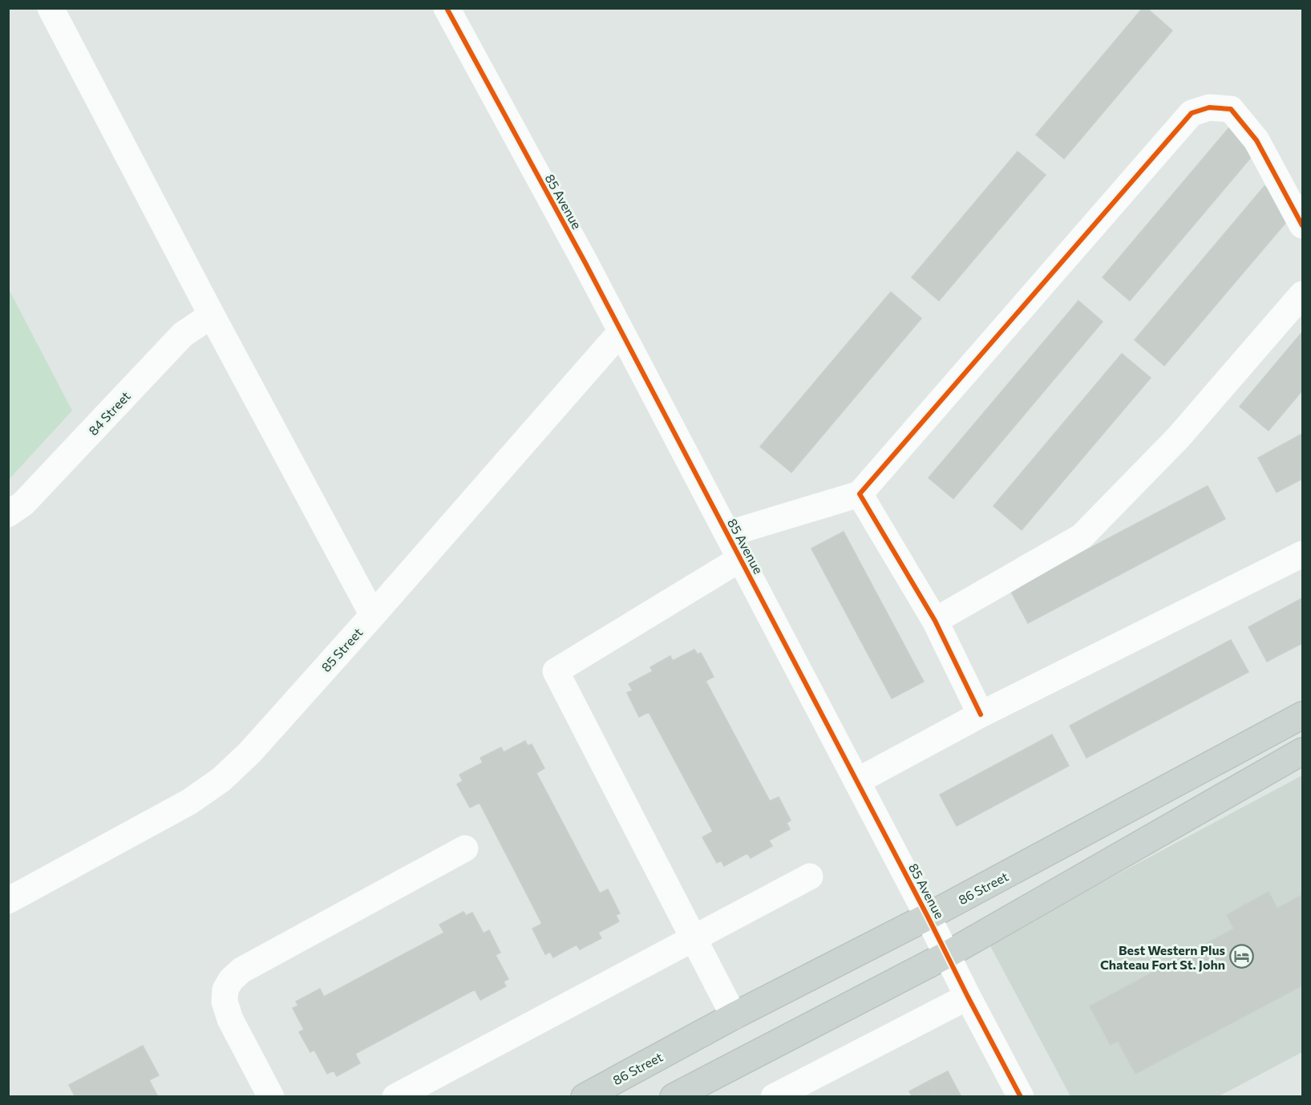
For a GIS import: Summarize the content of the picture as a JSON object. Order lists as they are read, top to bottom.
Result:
{
  "streets": {
    "main road": ["86 Street"],
    "street": ["85 Avenue", "84 Street", "85 Street"]
  },
  "crossings": [
    ["85 Avenue", "85 Street"],
    ["85 Avenue", "86 Street"]
  ],
  "places": {
    "hotel": ["Best Western Plus Chateau Fort St. John"]
  }
}
